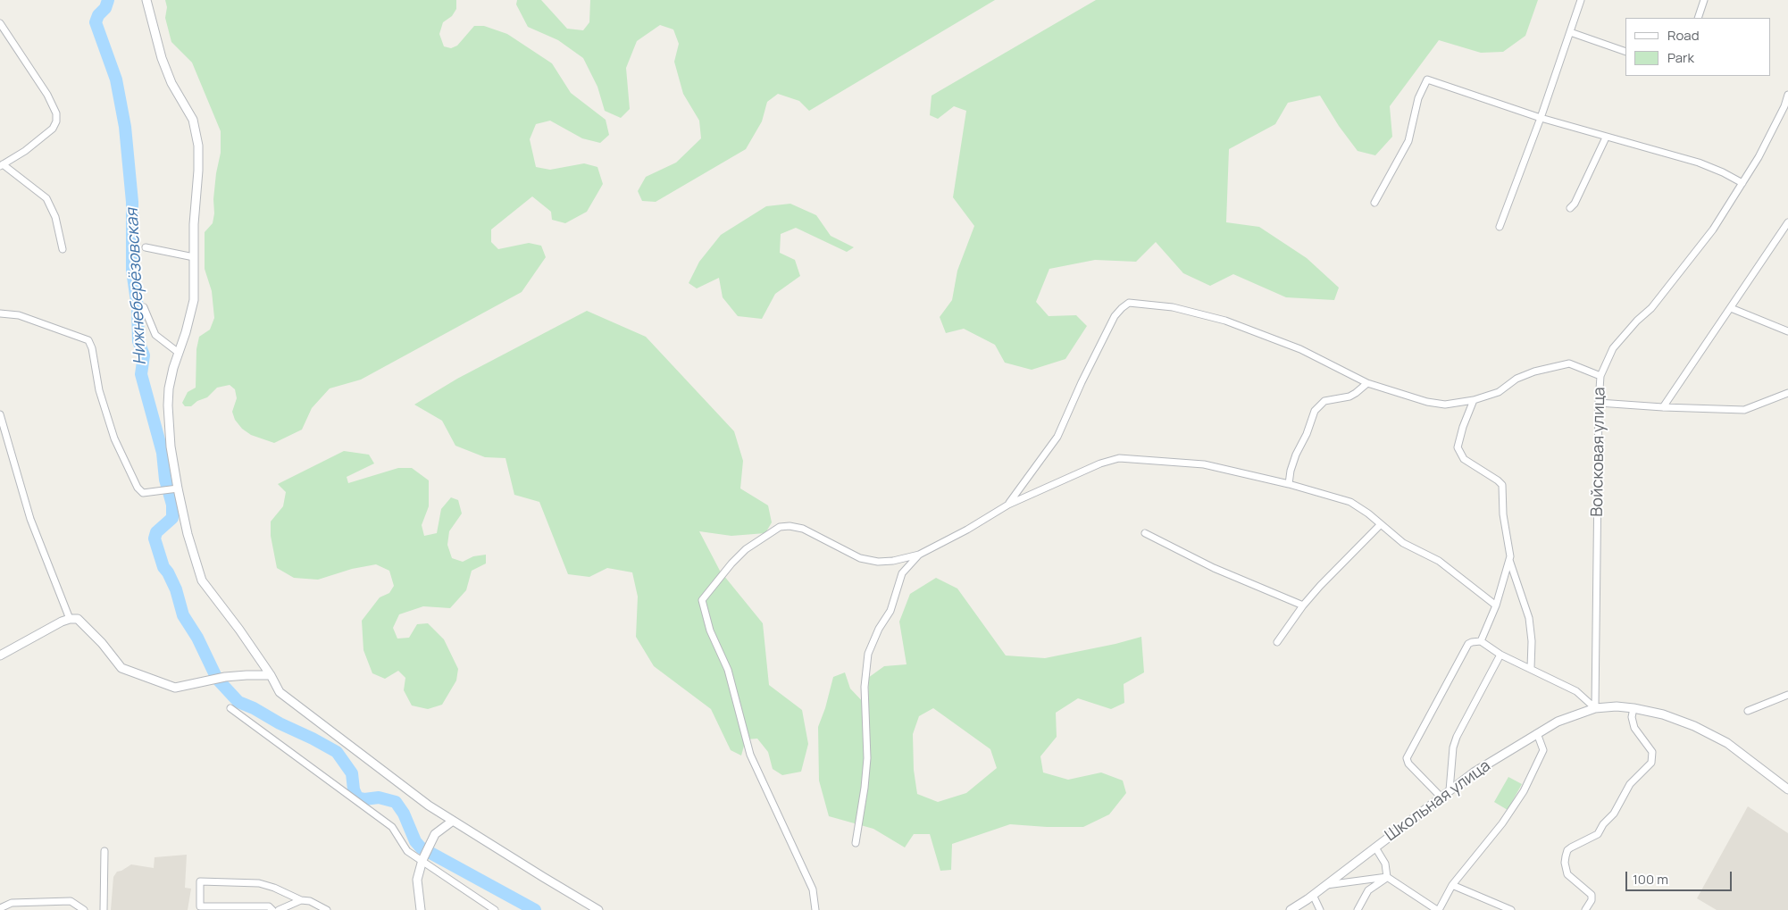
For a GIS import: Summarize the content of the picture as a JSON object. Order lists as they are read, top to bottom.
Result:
{
  "streets": {
    "street": ["Войсковая улица", "Школьная улица"]
  },
  "crossings": [
    ["Войсковая улица", "Школьная улица"]
  ],
  "water": ["Нижнеберёзовская"],
  "legend": ["Road", "Park"],
  "scale_bar": "100 m"
}
